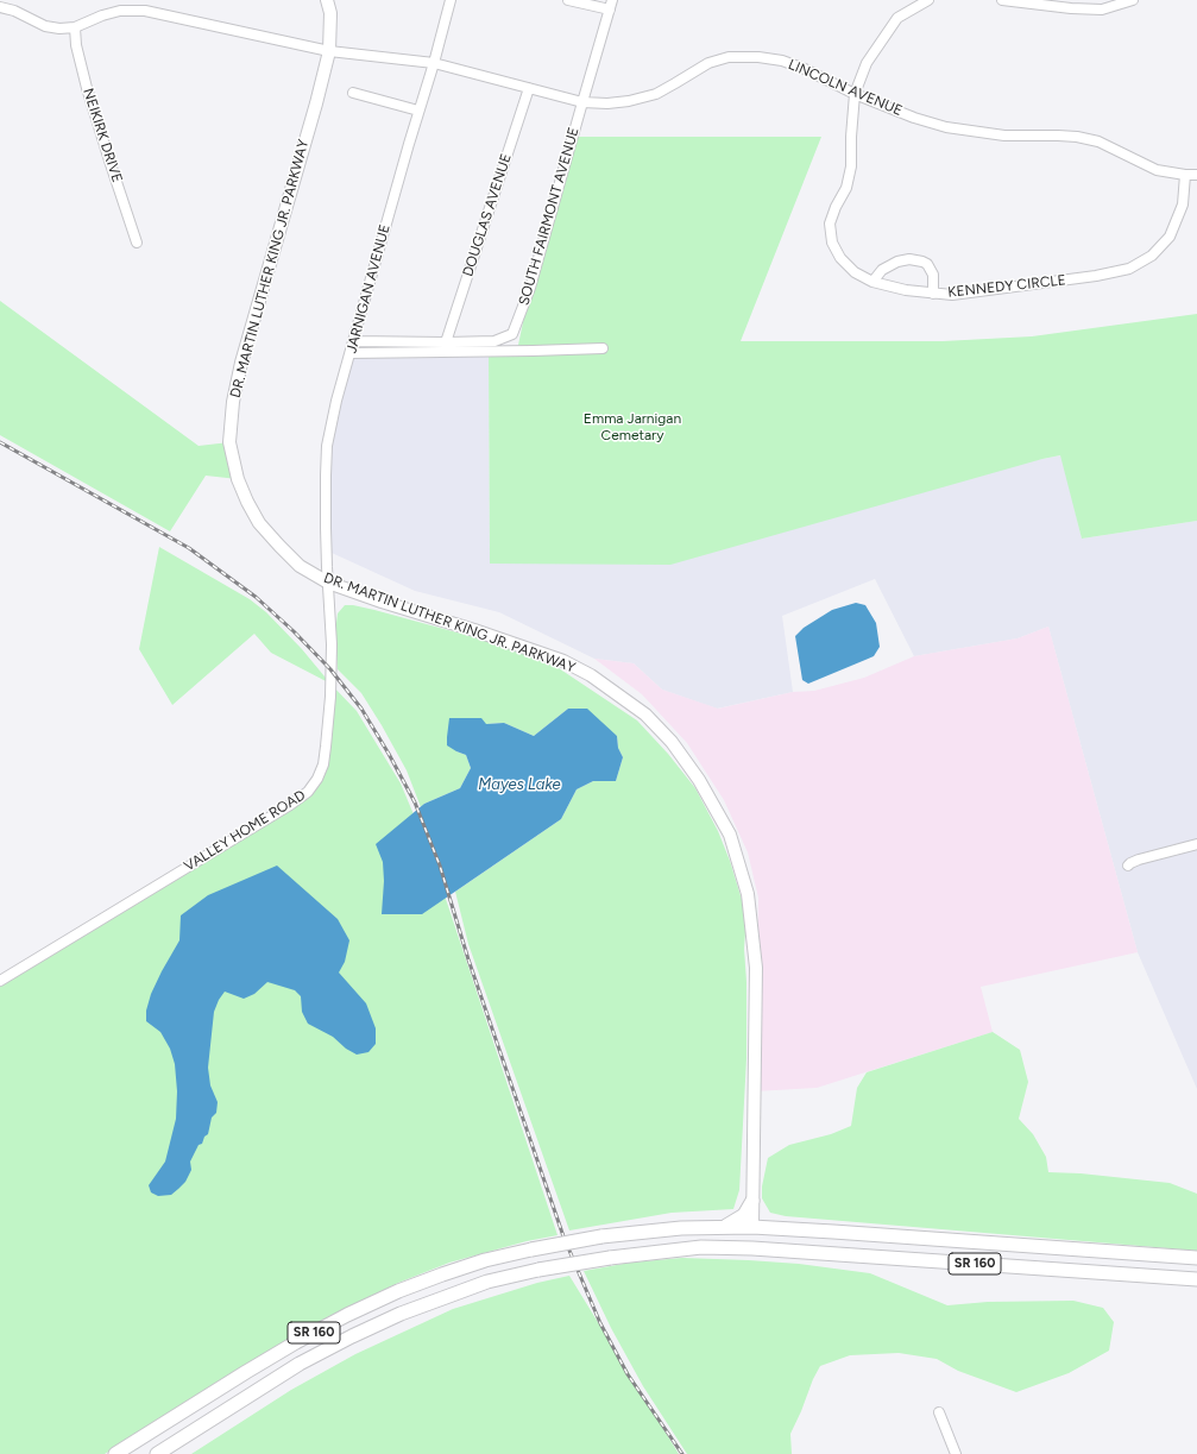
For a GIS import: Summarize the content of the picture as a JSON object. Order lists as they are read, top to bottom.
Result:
{
  "streets": {
    "highway": ["SR 160"],
    "main road": ["DR. MARTIN LUTHER KING JR. PARKWAY"],
    "street": [
      "LINCOLN AVENUE",
      "NEIKIRK DRIVE",
      "DOUGLAS AVENUE",
      "SOUTH FAIRMONT AVENUE",
      "KENNEDY CIRCLE",
      "JARNIGAN AVENUE",
      "VALLEY HOME ROAD"
    ]
  },
  "crossings": [
    ["LINCOLN AVENUE", "NEIKIRK DRIVE"],
    ["LINCOLN AVENUE", "DOUGLAS AVENUE"],
    ["LINCOLN AVENUE", "SOUTH FAIRMONT AVENUE"],
    ["LINCOLN AVENUE", "DR. MARTIN LUTHER KING JR. PARKWAY"],
    ["LINCOLN AVENUE", "KENNEDY CIRCLE"],
    ["LINCOLN AVENUE", "JARNIGAN AVENUE"],
    ["DOUGLAS AVENUE", "SOUTH FAIRMONT AVENUE"],
    ["SOUTH FAIRMONT AVENUE", "JARNIGAN AVENUE"],
    ["DR. MARTIN LUTHER KING JR. PARKWAY", "JARNIGAN AVENUE"],
    ["DR. MARTIN LUTHER KING JR. PARKWAY", "VALLEY HOME ROAD"],
    ["DR. MARTIN LUTHER KING JR. PARKWAY", "SR 160"],
    ["JARNIGAN AVENUE", "VALLEY HOME ROAD"]
  ],
  "water": ["Mayes Lake"],
  "parks": ["Emma Jarnigan Cemetary"]
}
